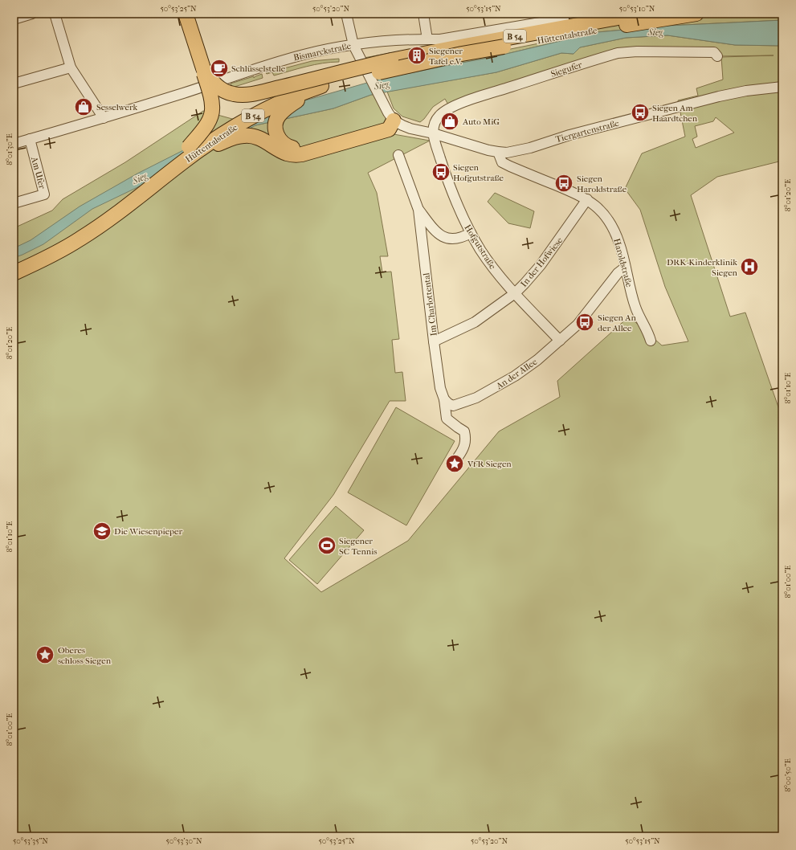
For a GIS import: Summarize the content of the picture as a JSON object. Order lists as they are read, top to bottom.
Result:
{
  "streets": {
    "highway": ["Hüttentalstraße", "B 54"],
    "street": [
      "Bismarckstraße",
      "Siegufer",
      "Tiergartenstraße",
      "Am Ufer",
      "Hofgutstraße",
      "In der Hofwiese",
      "Haroldstraße",
      "Im Charlottental",
      "An der Allee"
    ]
  },
  "crossings": [
    ["Bismarckstraße", "Am Ufer"],
    ["Siegufer", "Tiergartenstraße"],
    ["Siegufer", "Hofgutstraße"],
    ["Tiergartenstraße", "Hofgutstraße"],
    ["Tiergartenstraße", "Haroldstraße"],
    ["Hofgutstraße", "In der Hofwiese"],
    ["Hofgutstraße", "Im Charlottental"],
    ["Hofgutstraße", "An der Allee"],
    ["In der Hofwiese", "Haroldstraße"],
    ["In der Hofwiese", "Im Charlottental"],
    ["Haroldstraße", "An der Allee"],
    ["Im Charlottental", "An der Allee"]
  ],
  "water": ["Sieg"],
  "places": {
    "building": ["Siegener Tafel e.V."],
    "cafe": ["Schlüsselstelle"],
    "shop": ["Sesselwerk", "Auto MiG"],
    "bus stop": [
      "Siegen Am Haardtchen",
      "Siegen Hofgutstraße",
      "Siegen Haroldstraße",
      "Siegen An der Allee"
    ],
    "hospital": ["DRK-Kinderklinik Siegen"],
    "place": ["VfR Siegen", "Oberes schloss Siegen"],
    "school or university": ["Die Wiesenpieper"],
    "sports": ["Siegener SC Tennis"]
  },
  "coordinates": [
    "50°53'25\"N",
    "50°53'20\"N",
    "50°53'15\"N",
    "50°53'10\"N",
    "8°01'30\"E",
    "8°01'20\"E",
    "8°01'10\"E",
    "8°01'00\"E",
    "8°00'50\"E",
    "50°53'35\"N",
    "50°53'30\"N"
  ]
}
